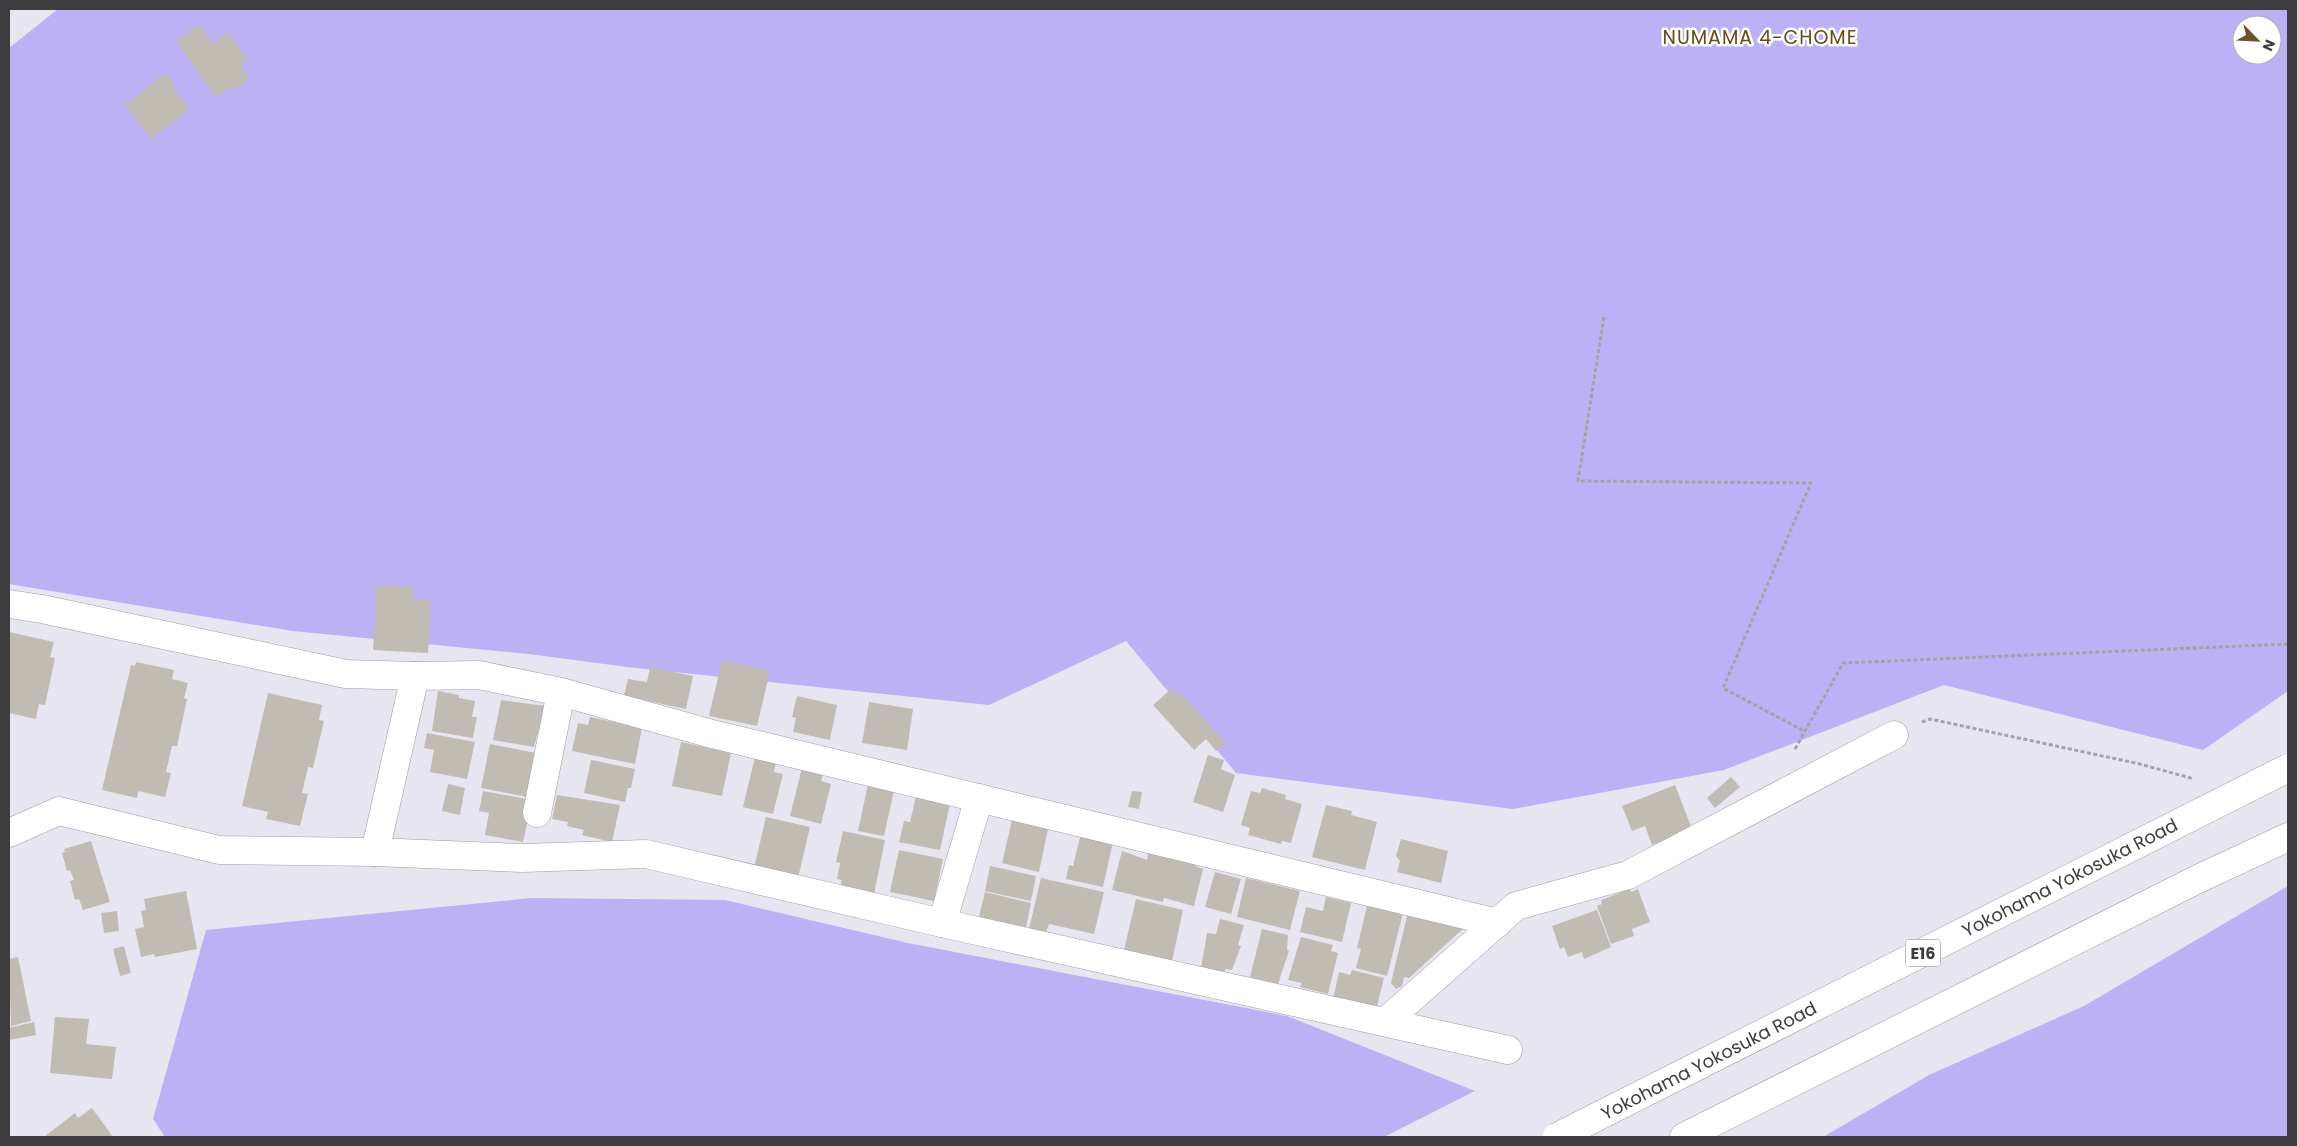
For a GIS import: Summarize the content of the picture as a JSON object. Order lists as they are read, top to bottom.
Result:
{
  "streets": {
    "main road": ["Yokohama Yokosuka Road", "E16"]
  },
  "districts": ["NUMAMA 4-CHOME"],
  "north": "bottom right"
}
